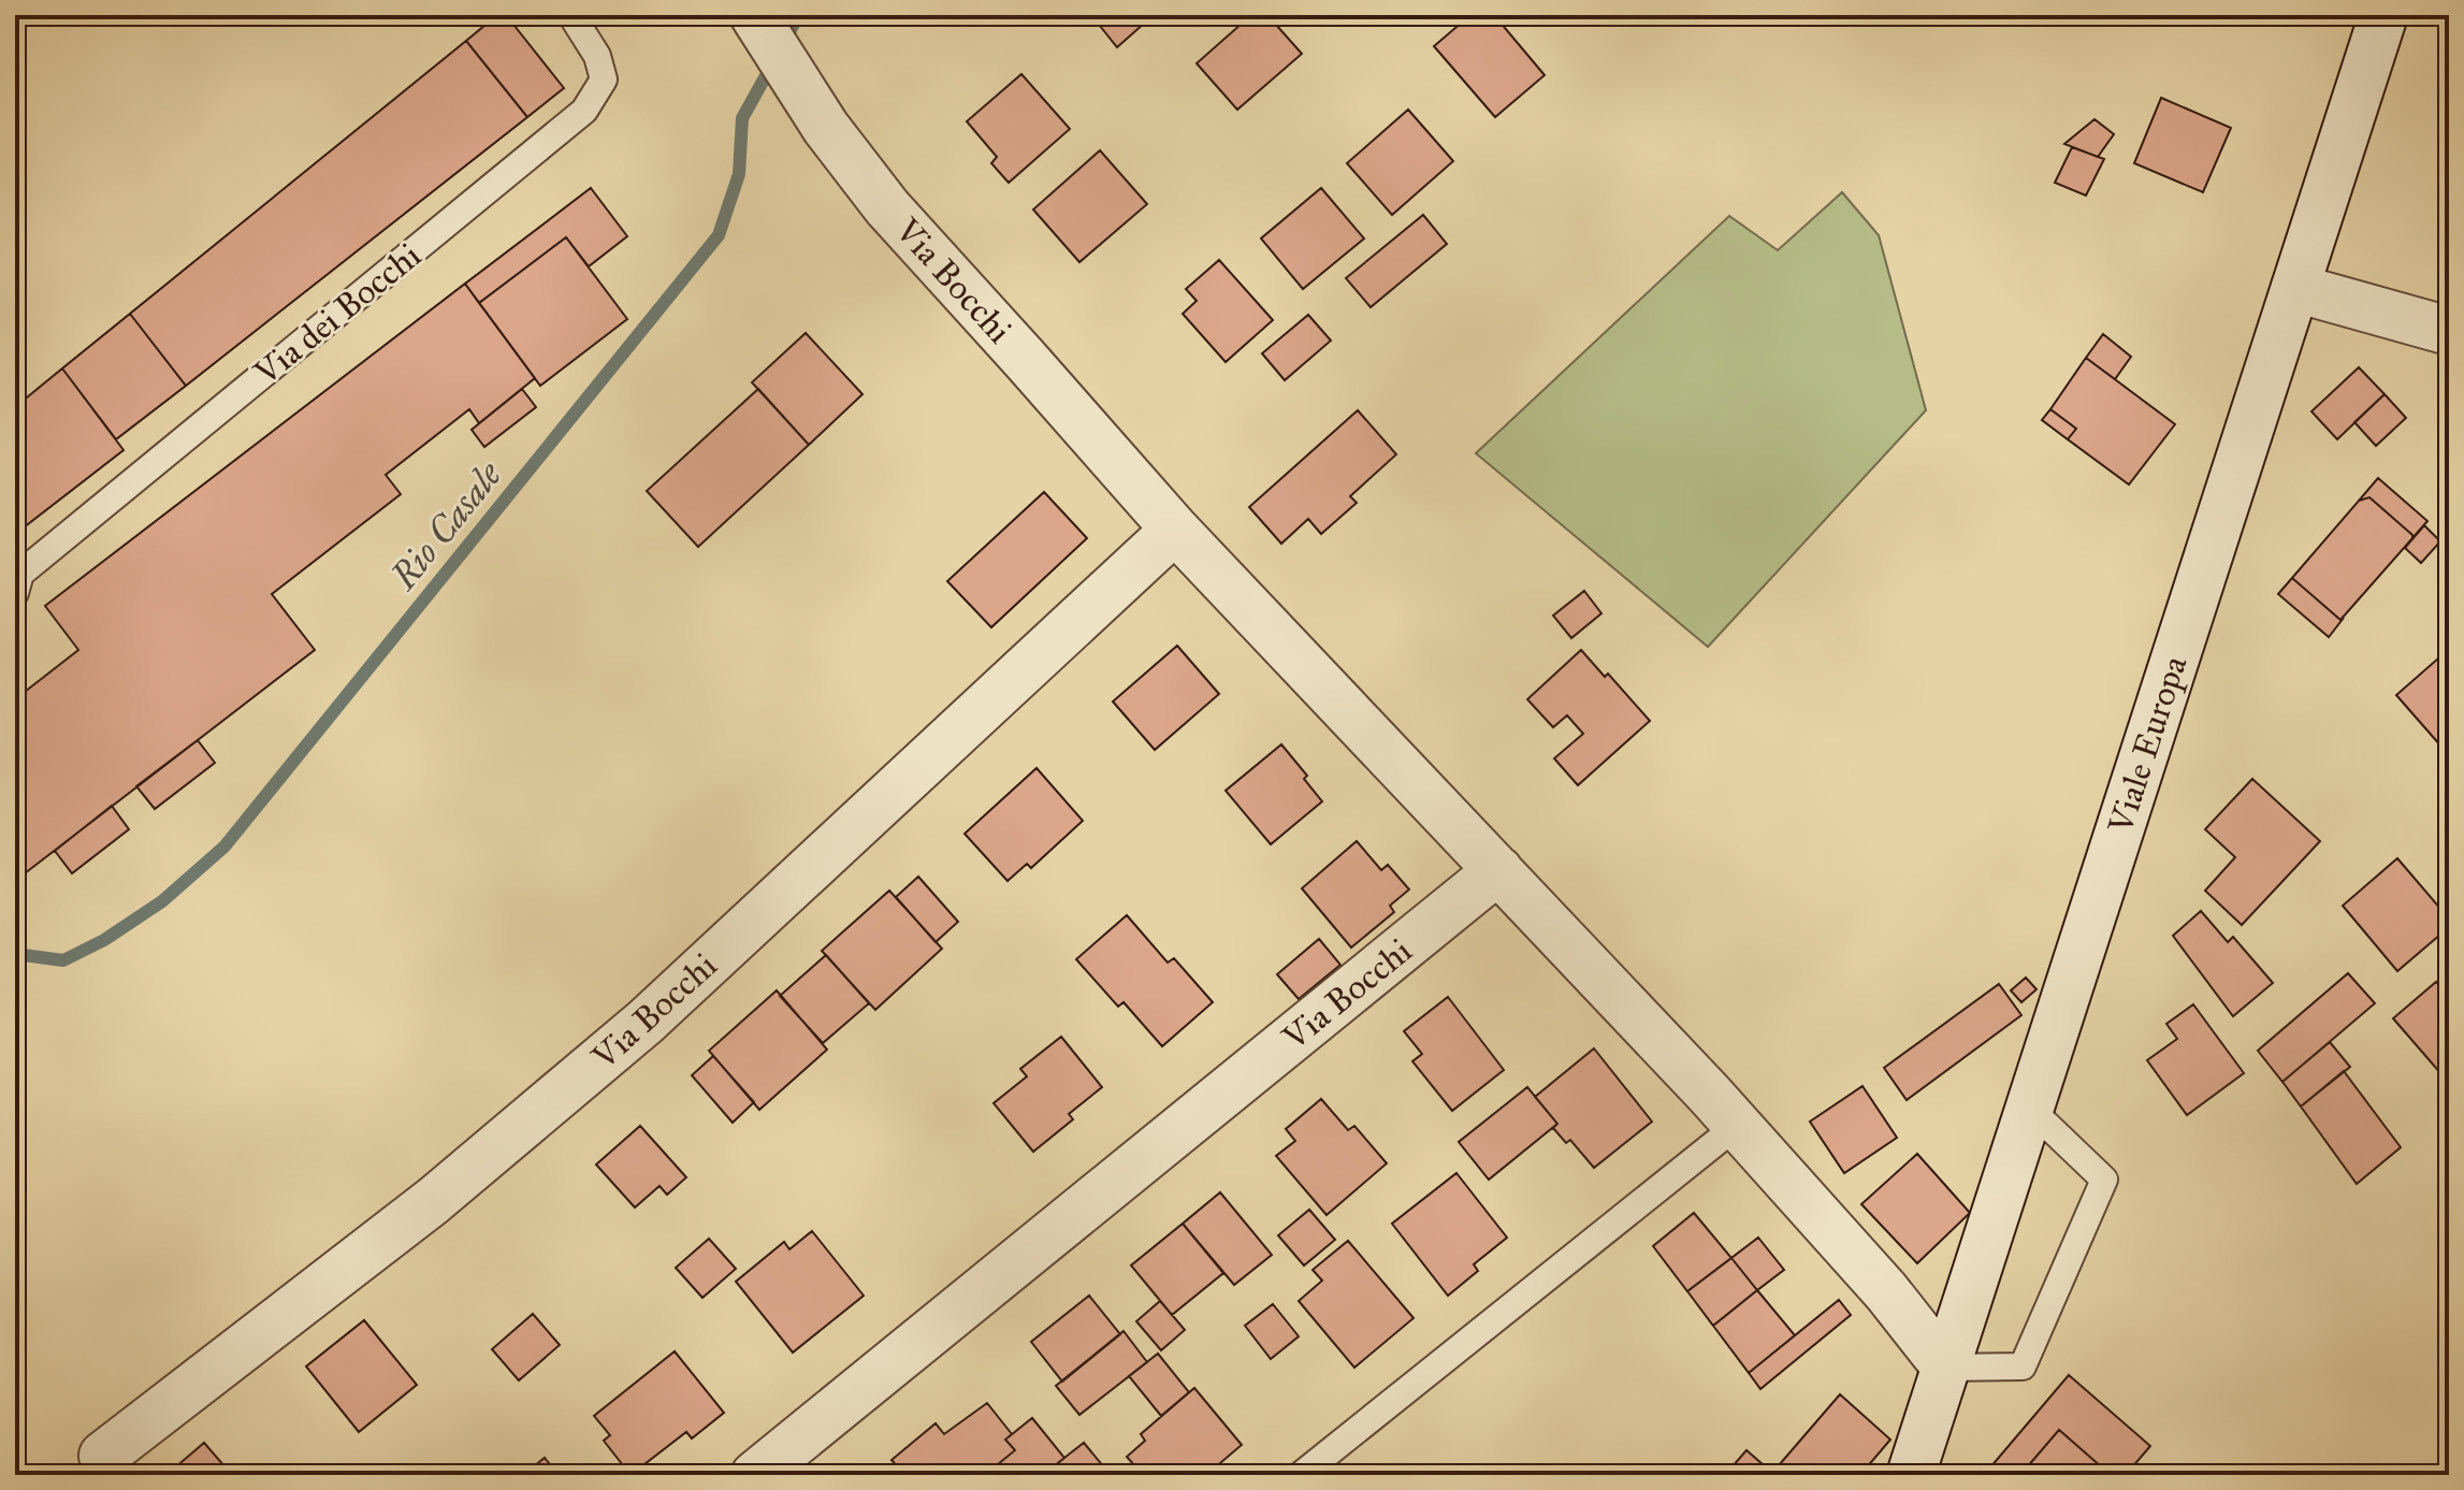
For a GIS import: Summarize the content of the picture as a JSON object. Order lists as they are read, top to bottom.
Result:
{
  "streets": {
    "street": ["Via Bocchi", "Viale Europa"],
    "lane": ["Via dei Bocchi"]
  },
  "crossings": [
    ["Via Bocchi", "Viale Europa"]
  ],
  "water": ["Rio Casale"]
}
